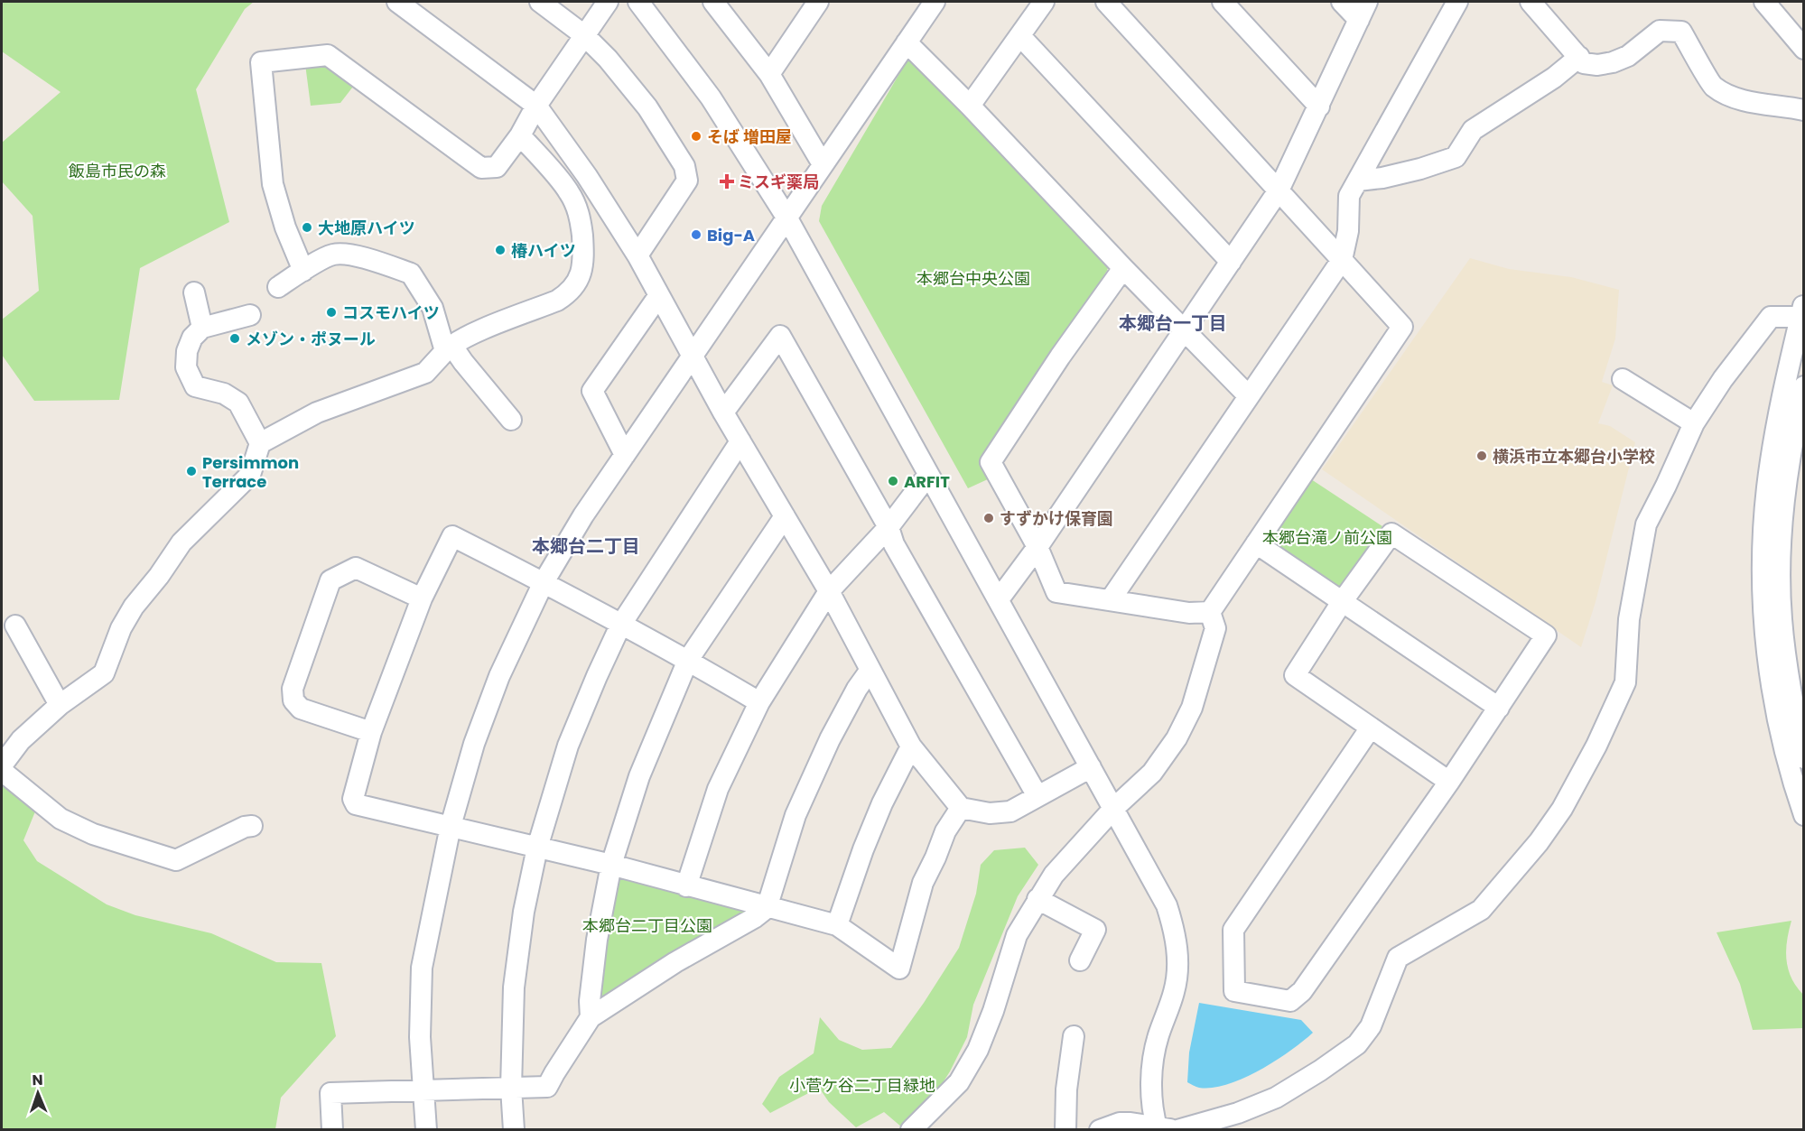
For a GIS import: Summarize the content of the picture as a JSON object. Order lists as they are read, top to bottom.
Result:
{
  "districts": ["本郷台一丁目", "本郷台二丁目"],
  "parks": [
    "飯島市民の森",
    "本郷台中央公園",
    "本郷台滝ノ前公園",
    "本郷台二丁目公園",
    "小菅ケ谷二丁目緑地"
  ],
  "places": {
    "other": [
      "そば 増田屋",
      "大地原ハイツ",
      "Big-A",
      "椿ハイツ",
      "コスモハイツ",
      "メゾン・ポヌール",
      "横浜市立本郷台小学校",
      "Persimmon Terrace",
      "ARFIT",
      "すずかけ保育園"
    ],
    "health": ["ミスギ薬局"]
  },
  "north": "top"
}
